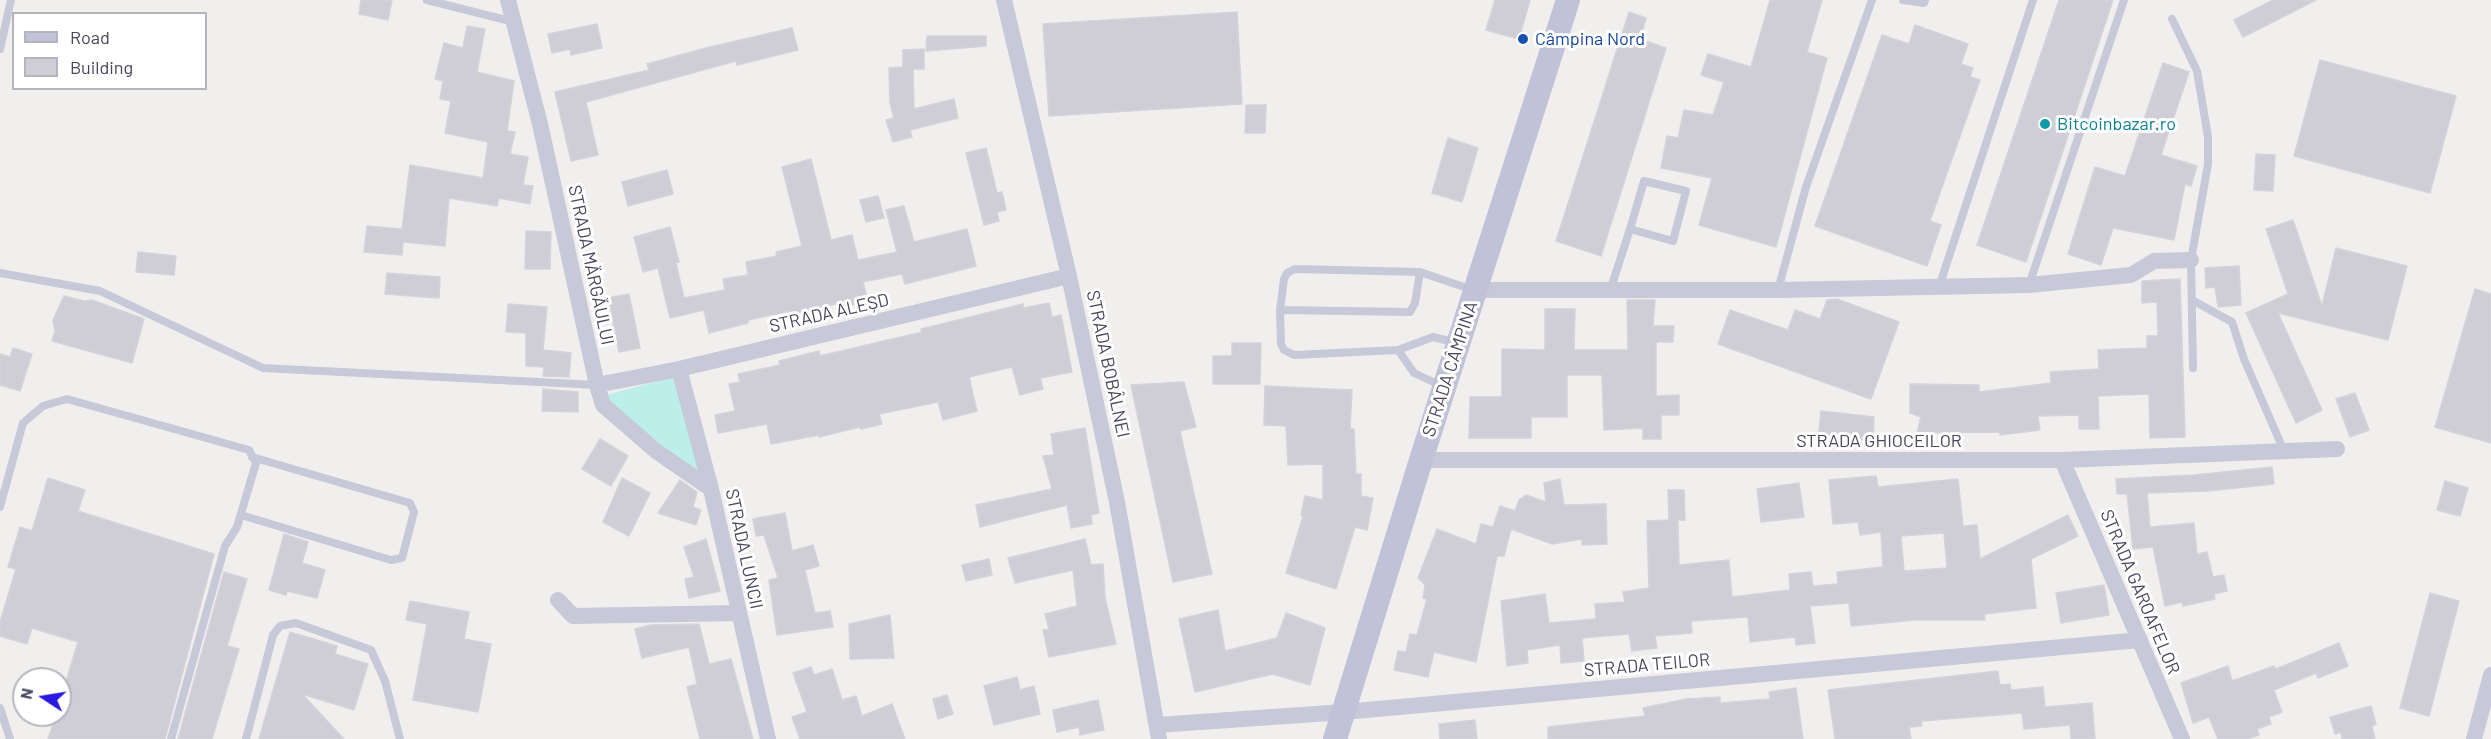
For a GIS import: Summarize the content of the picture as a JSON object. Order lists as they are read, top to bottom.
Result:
{
  "streets": {
    "main road": ["STRADA CÂMPINA"],
    "street": [
      "STRADA MĂRGĂULUI",
      "STRADA ALEȘD",
      "STRADA BOBÂLNEI",
      "STRADA GHIOCEILOR",
      "STRADA LUNCII",
      "STRADA GAROAFELOR",
      "STRADA TEILOR"
    ]
  },
  "crossings": [
    ["STRADA MĂRGĂULUI", "STRADA ALEȘD"],
    ["STRADA MĂRGĂULUI", "STRADA LUNCII"],
    ["STRADA ALEȘD", "STRADA BOBÂLNEI"],
    ["STRADA ALEȘD", "STRADA LUNCII"],
    ["STRADA BOBÂLNEI", "STRADA TEILOR"],
    ["STRADA CÂMPINA", "STRADA GHIOCEILOR"],
    ["STRADA CÂMPINA", "STRADA TEILOR"],
    ["STRADA GHIOCEILOR", "STRADA GAROAFELOR"],
    ["STRADA GAROAFELOR", "STRADA TEILOR"]
  ],
  "places": ["Câmpina Nord", "Bitcoinbazar.ro"],
  "legend": ["Road", "Building"],
  "north": "left"
}
